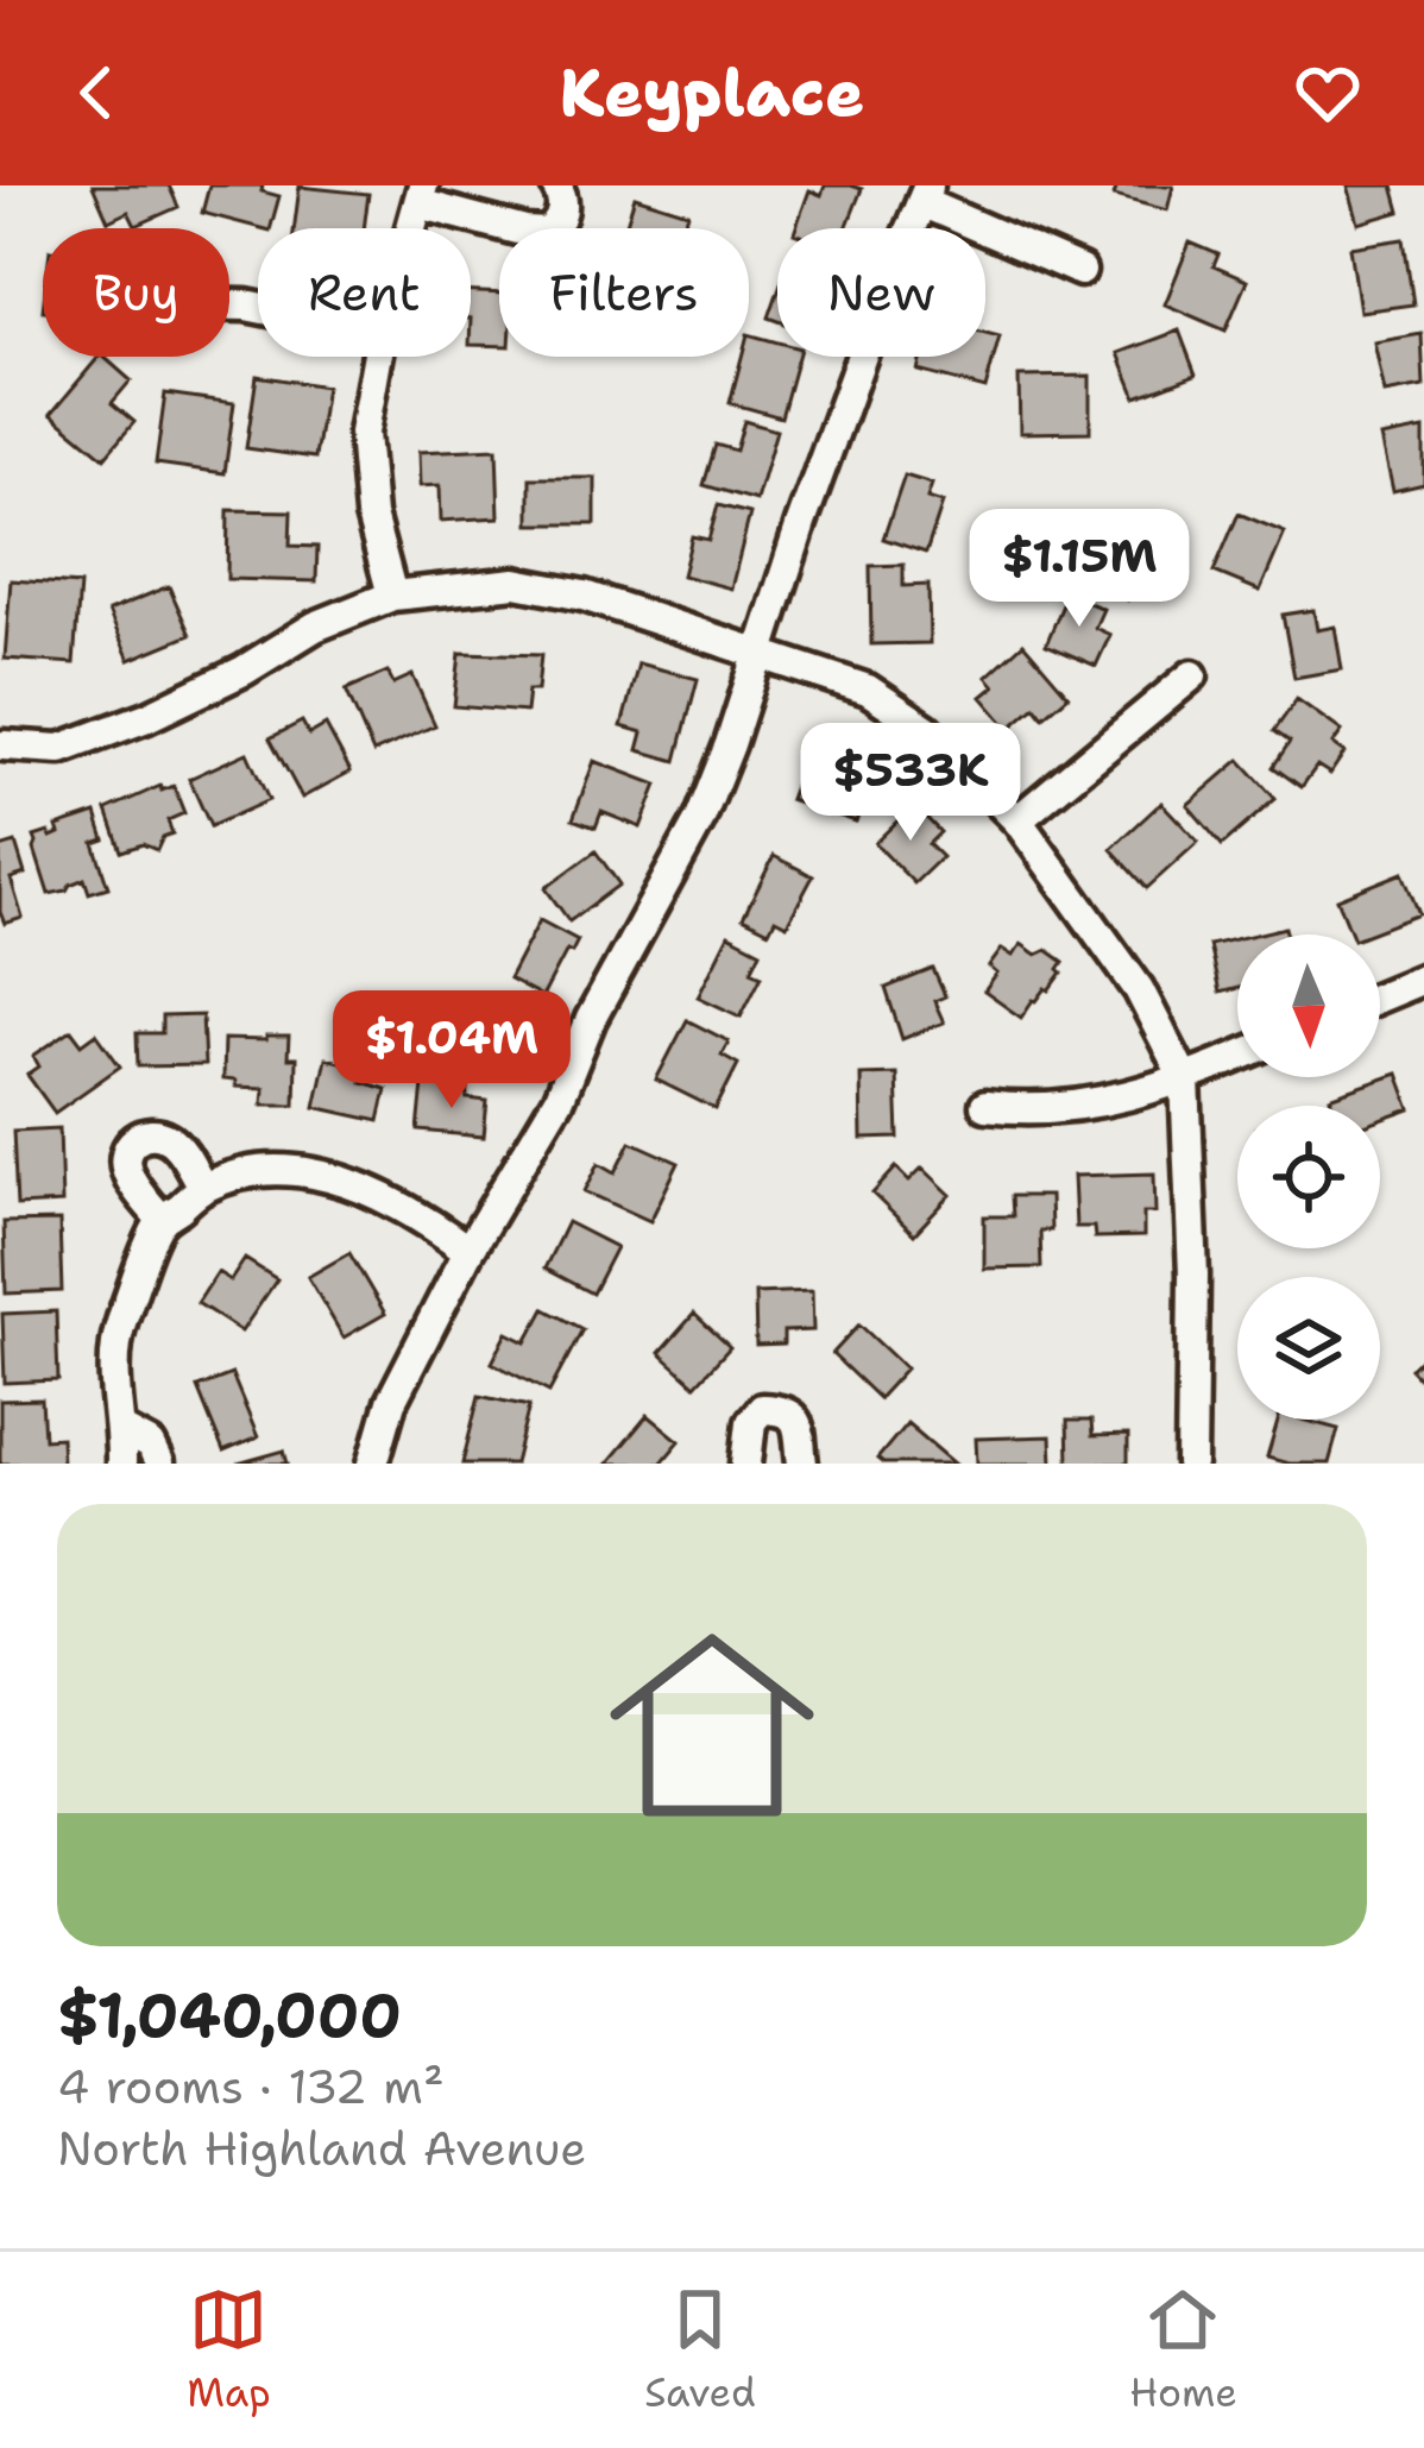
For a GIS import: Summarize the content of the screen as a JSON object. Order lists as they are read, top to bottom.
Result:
{
  "north": "bottom",
  "page": {
    "header": "Keyplace",
    "chip": [
      "Buy",
      "Rent",
      "Filters",
      "New"
    ],
    "price": ["$1.15M", "$533K", "$1.04M"],
    "list": [
      {
        "name": "$1,040,000",
        "note": "4 rooms · 132 m² · North Highland Avenue"
      }
    ],
    "tabs": ["Map", "Saved", "Home"]
  }
}
